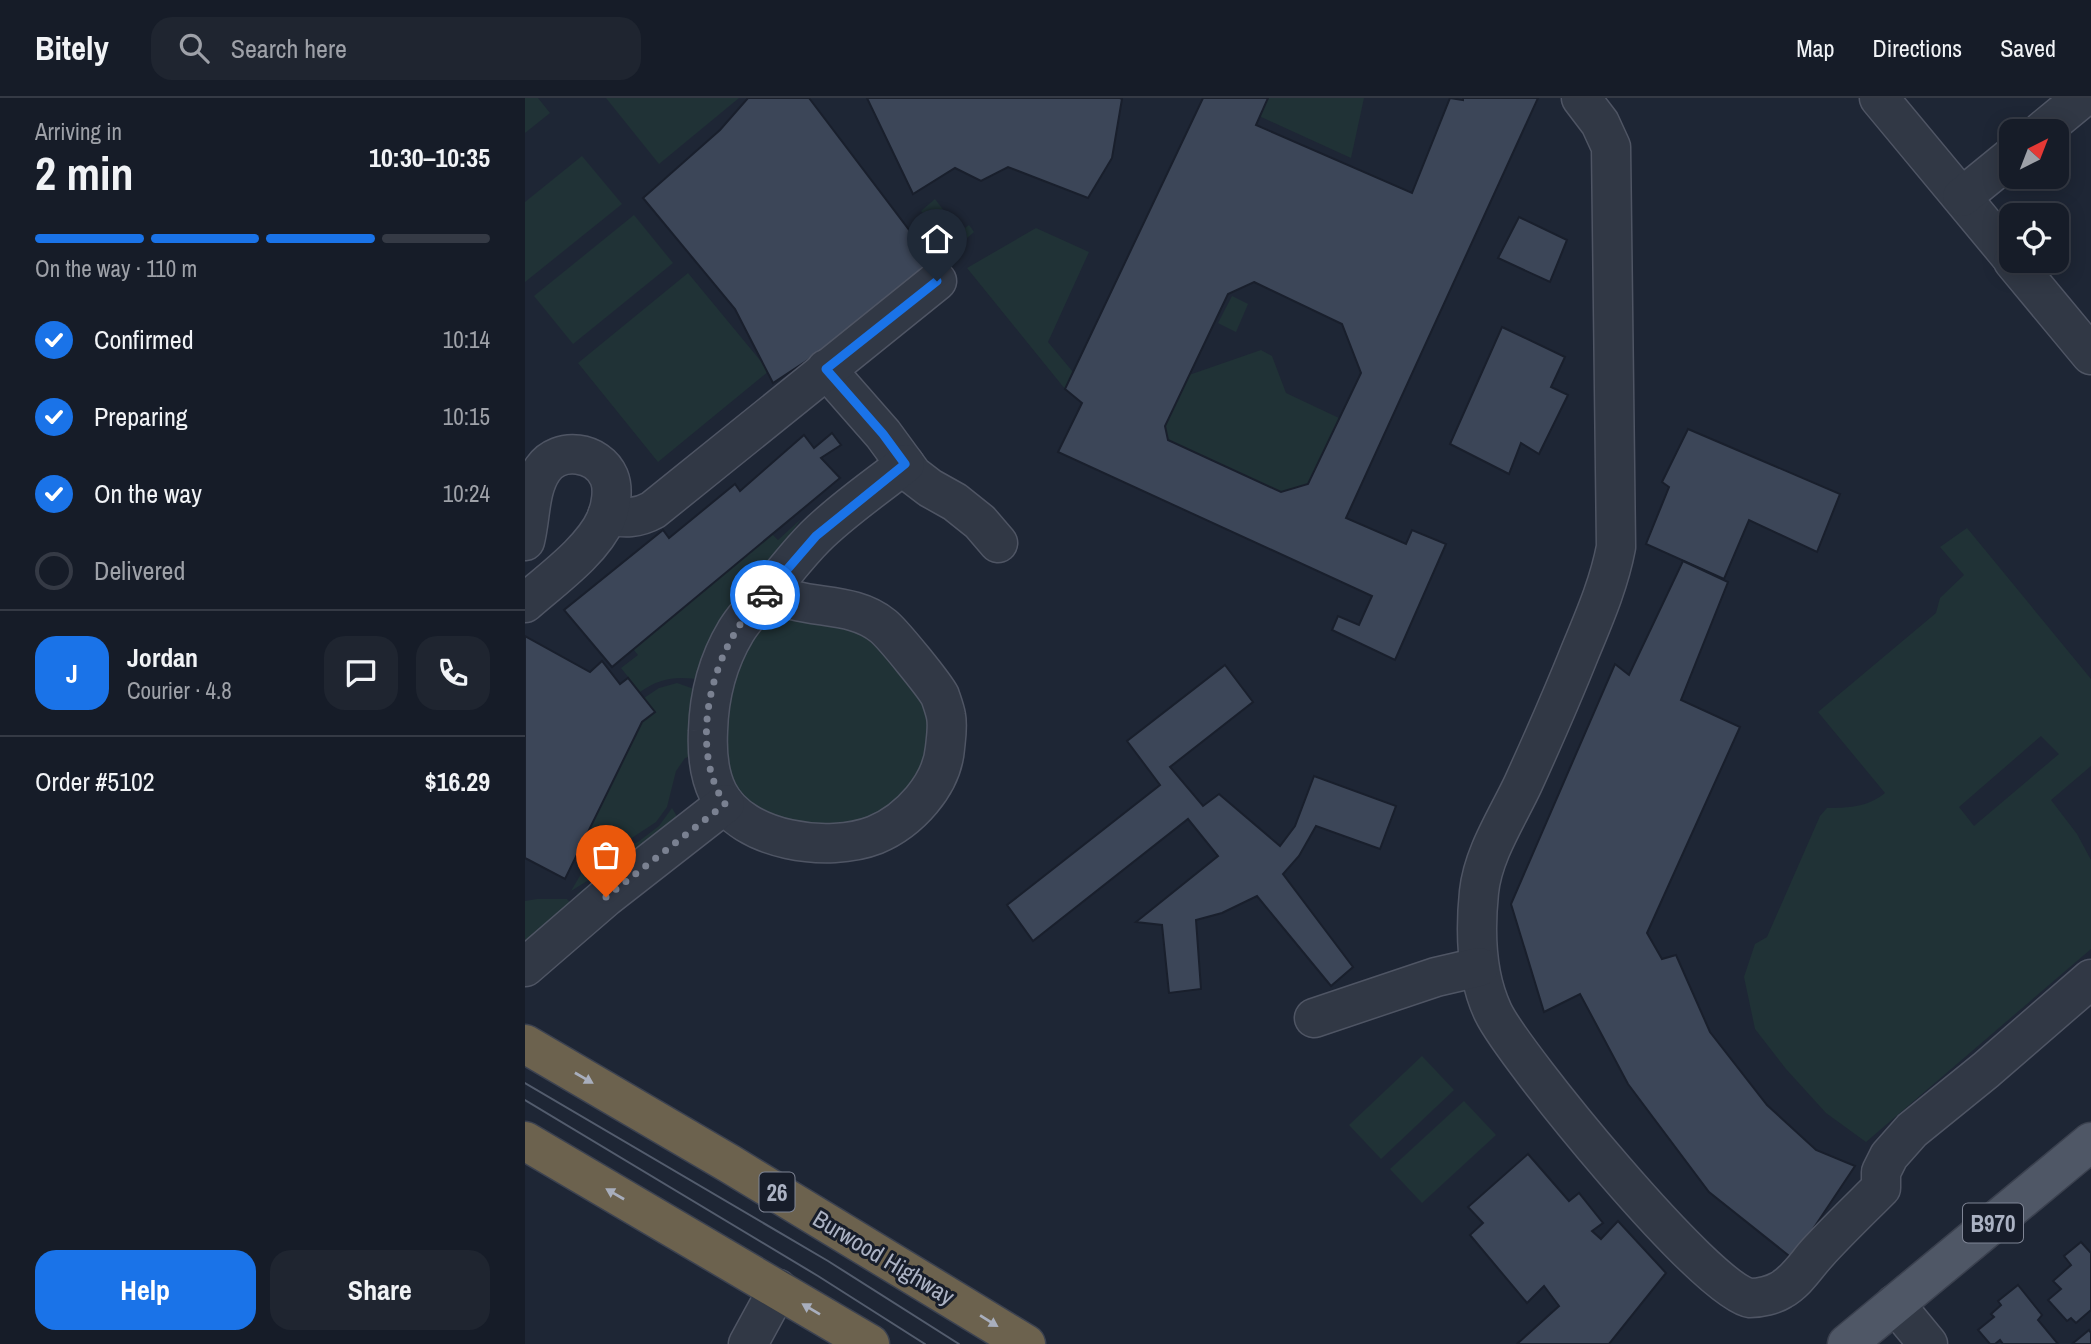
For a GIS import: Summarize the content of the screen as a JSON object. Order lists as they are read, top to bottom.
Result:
{
  "streets": {
    "highway": ["26", "Burwood Highway"],
    "main road": ["B970"]
  },
  "north": "top right",
  "page": {
    "header": "Bitely",
    "search": "Search here",
    "nav": ["Map", "Directions", "Saved"],
    "heading": ["2 min", "Arriving in", "10:30–10:35"],
    "panel": [
      "Jordan",
      "Courier · 4.8",
      "Order #5102",
      "$16.29"
    ],
    "bar": "On the way · 110 m",
    "list": [
      ["Confirmed", "10:14"],
      ["Preparing", "10:15"],
      ["On the way", "10:24"],
      "Delivered"
    ],
    "round": "J",
    "buttons": ["Help", "Share"]
  }
}
